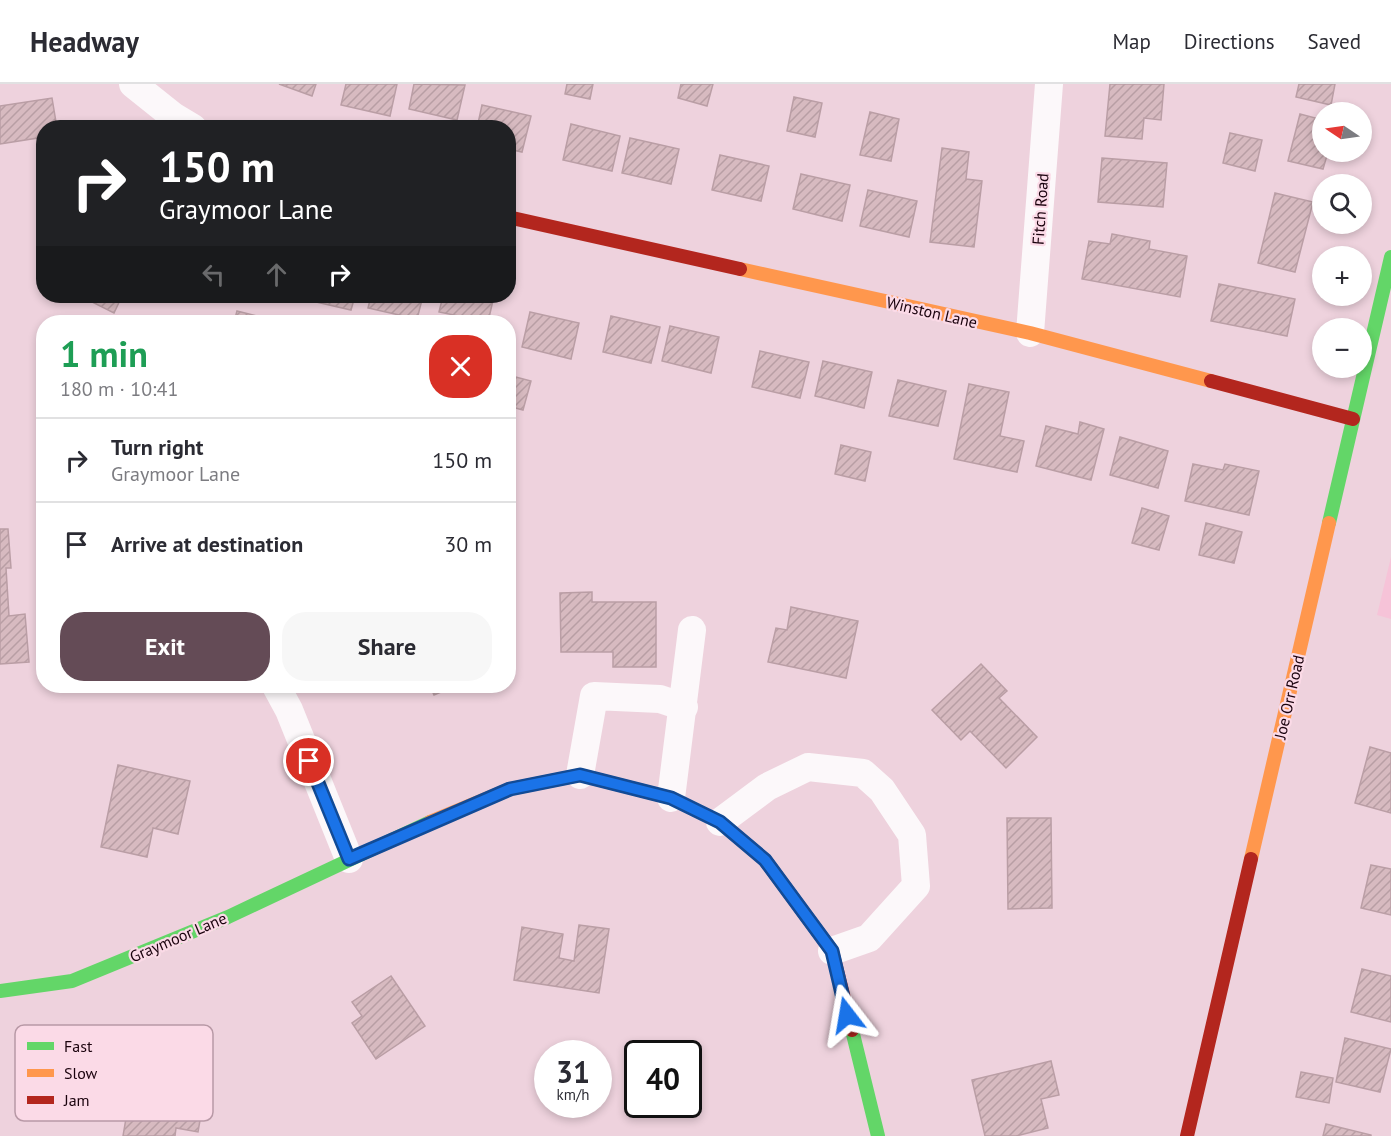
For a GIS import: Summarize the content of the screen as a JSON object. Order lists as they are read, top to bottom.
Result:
{
  "streets": {
    "street": [
      "Fitch Road",
      "Winston Lane",
      "Joe Orr Road",
      "Graymoor Lane"
    ]
  },
  "crossings": [
    ["Fitch Road", "Winston Lane"],
    ["Winston Lane", "Joe Orr Road"]
  ],
  "legend": ["Fast", "Slow", "Jam"],
  "north": "left",
  "page": {
    "header": "Headway",
    "nav": ["Map", "Directions", "Saved"],
    "map_buttons": ["+", "−"],
    "turn": ["150 m", "Graymoor Lane"],
    "heading": ["1 min", "180 m · 10:41"],
    "list": [
      {
        "name": "Turn right",
        "note": "Graymoor Lane",
        "value": "150 m"
      },
      {
        "name": "Arrive at destination",
        "value": "30 m"
      }
    ],
    "buttons": ["Exit", "Share"],
    "speed": "31 km/h",
    "limit": "40"
  }
}
